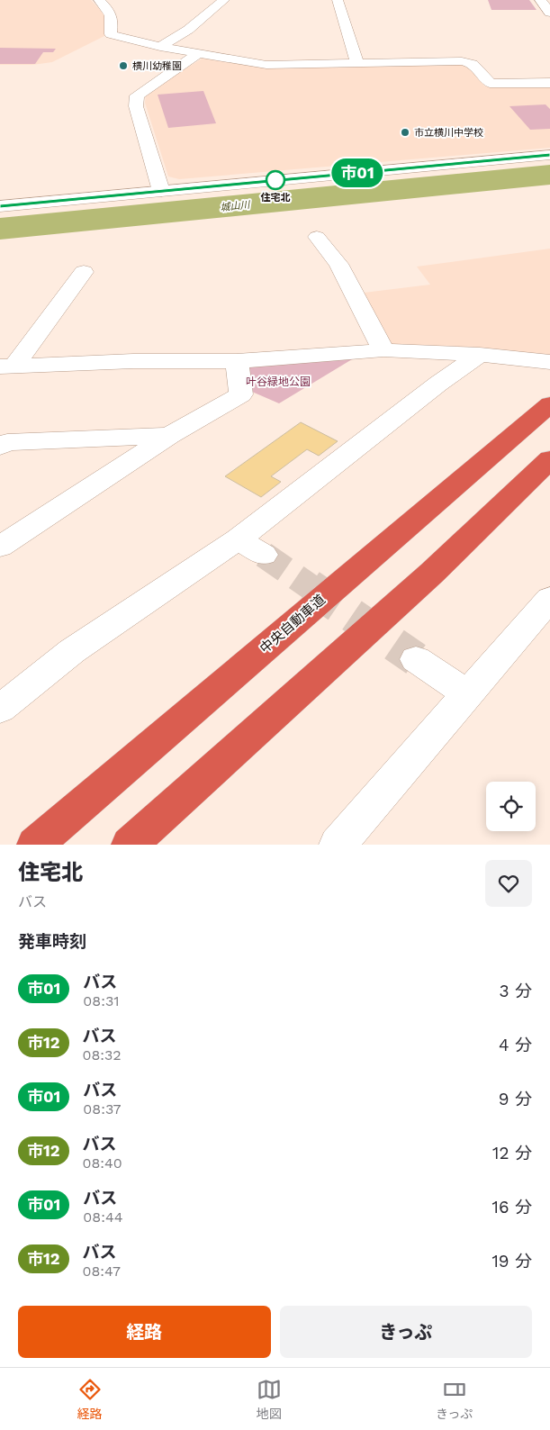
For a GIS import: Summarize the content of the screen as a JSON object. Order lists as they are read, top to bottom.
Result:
{
  "streets": {
    "highway": ["中央自動車道"]
  },
  "water": ["城山川"],
  "parks": ["叶谷緑地公園"],
  "places": ["横川幼稚園", "市立横川中学校", "住宅北"],
  "lines": ["bus line 市01"],
  "page": {
    "on_map": "市01",
    "heading": [
      ["住宅北", "バス"],
      "発車時刻"
    ],
    "list": [
      {
        "mark": "市01",
        "name": "バス",
        "note": "08:31",
        "value": "3 分"
      },
      {
        "mark": "市12",
        "name": "バス",
        "note": "08:32",
        "value": "4 分"
      },
      {
        "mark": "市01",
        "name": "バス",
        "note": "08:37",
        "value": "9 分"
      },
      {
        "mark": "市12",
        "name": "バス",
        "note": "08:40",
        "value": "12 分"
      },
      {
        "mark": "市01",
        "name": "バス",
        "note": "08:44",
        "value": "16 分"
      },
      {
        "mark": "市12",
        "name": "バス",
        "note": "08:47",
        "value": "19 分"
      }
    ],
    "buttons": ["経路", "きっぷ"],
    "tabs": ["経路", "地図", "きっぷ"]
  }
}
